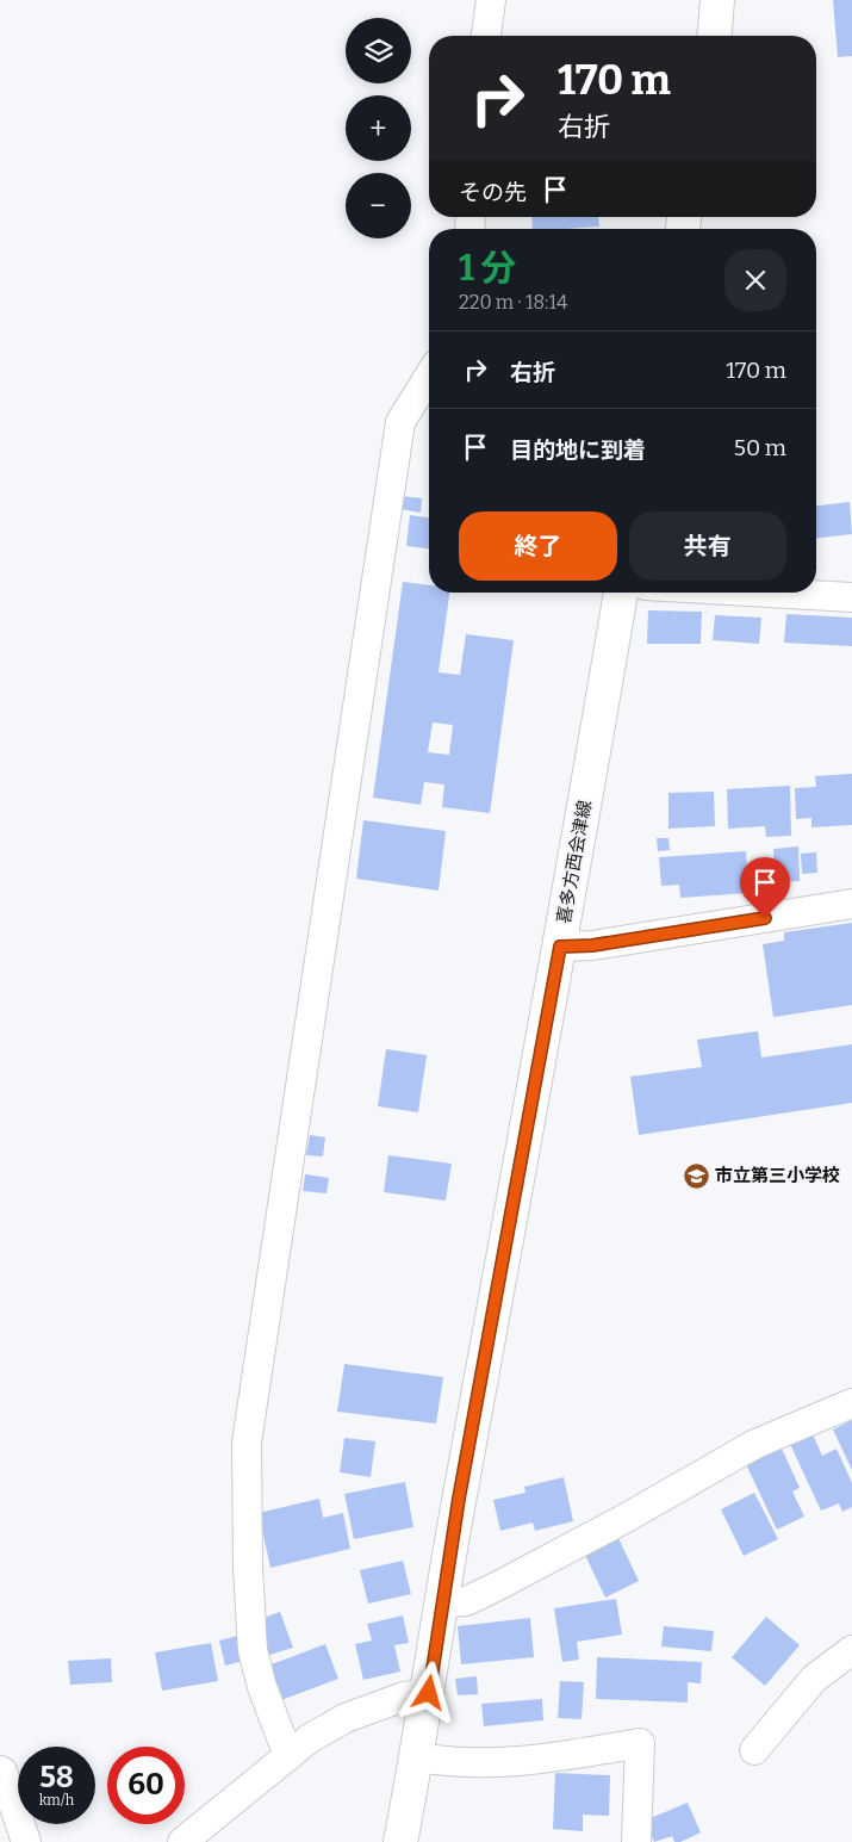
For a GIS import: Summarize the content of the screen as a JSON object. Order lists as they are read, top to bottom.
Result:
{
  "streets": {
    "main road": ["喜多方西会津線"]
  },
  "places": {
    "school or university": ["市立第三小学校"]
  },
  "page": {
    "map_buttons": ["+", "−"],
    "turn": ["170 m", "右折"],
    "then": "その先",
    "heading": ["1 分", "220 m · 18:14"],
    "list": [
      {
        "name": "右折",
        "value": "170 m"
      },
      {
        "name": "目的地に到着",
        "value": "50 m"
      }
    ],
    "buttons": ["終了", "共有"],
    "speed": "58 km/h",
    "limit": "60"
  }
}
